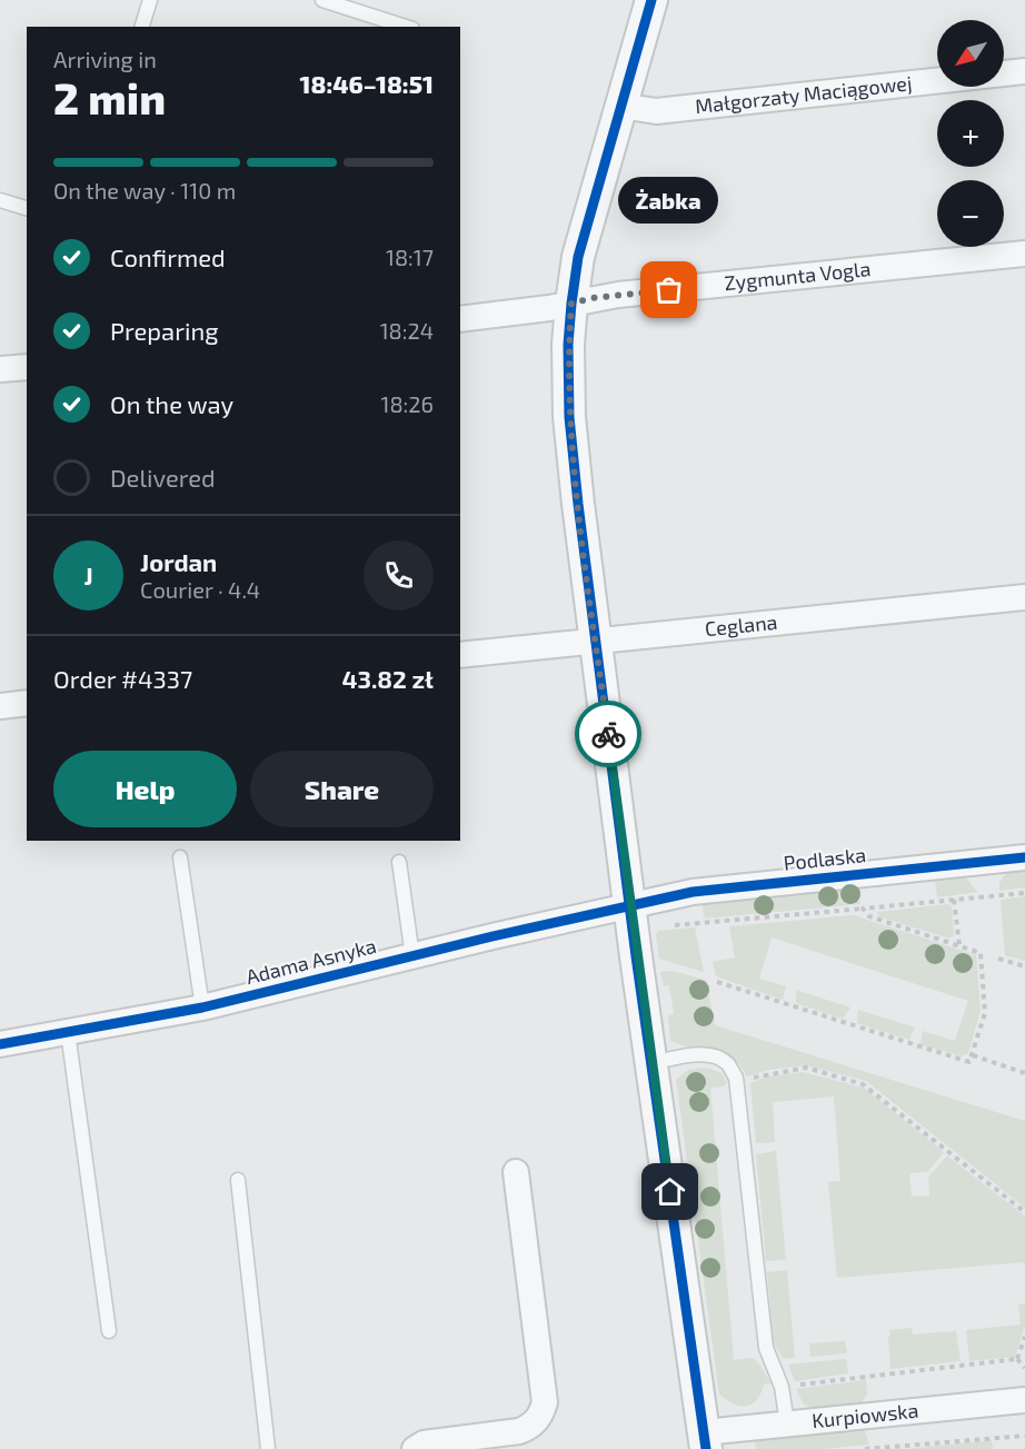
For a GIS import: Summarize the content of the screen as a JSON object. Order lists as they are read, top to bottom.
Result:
{
  "streets": {
    "street": [
      "Małgorzaty Maciągowej",
      "Zygmunta Vogla",
      "Ceglana",
      "Podlaska",
      "Adama Asnyka",
      "Kurpiowska"
    ]
  },
  "crossings": [
    ["Podlaska", "Adama Asnyka"]
  ],
  "places": ["Żabka"],
  "north": "bottom left",
  "page": {
    "map_buttons": ["+", "−"],
    "heading": ["2 min", "Arriving in", "18:46–18:51"],
    "panel": [
      "Jordan",
      "Courier · 4.4",
      "Order #4337",
      "43.82 zł"
    ],
    "bar": "On the way · 110 m",
    "bubble": "Żabka",
    "list": [
      ["Confirmed", "18:17"],
      ["Preparing", "18:24"],
      ["On the way", "18:26"],
      "Delivered"
    ],
    "round": "J",
    "buttons": ["Help", "Share"]
  }
}
